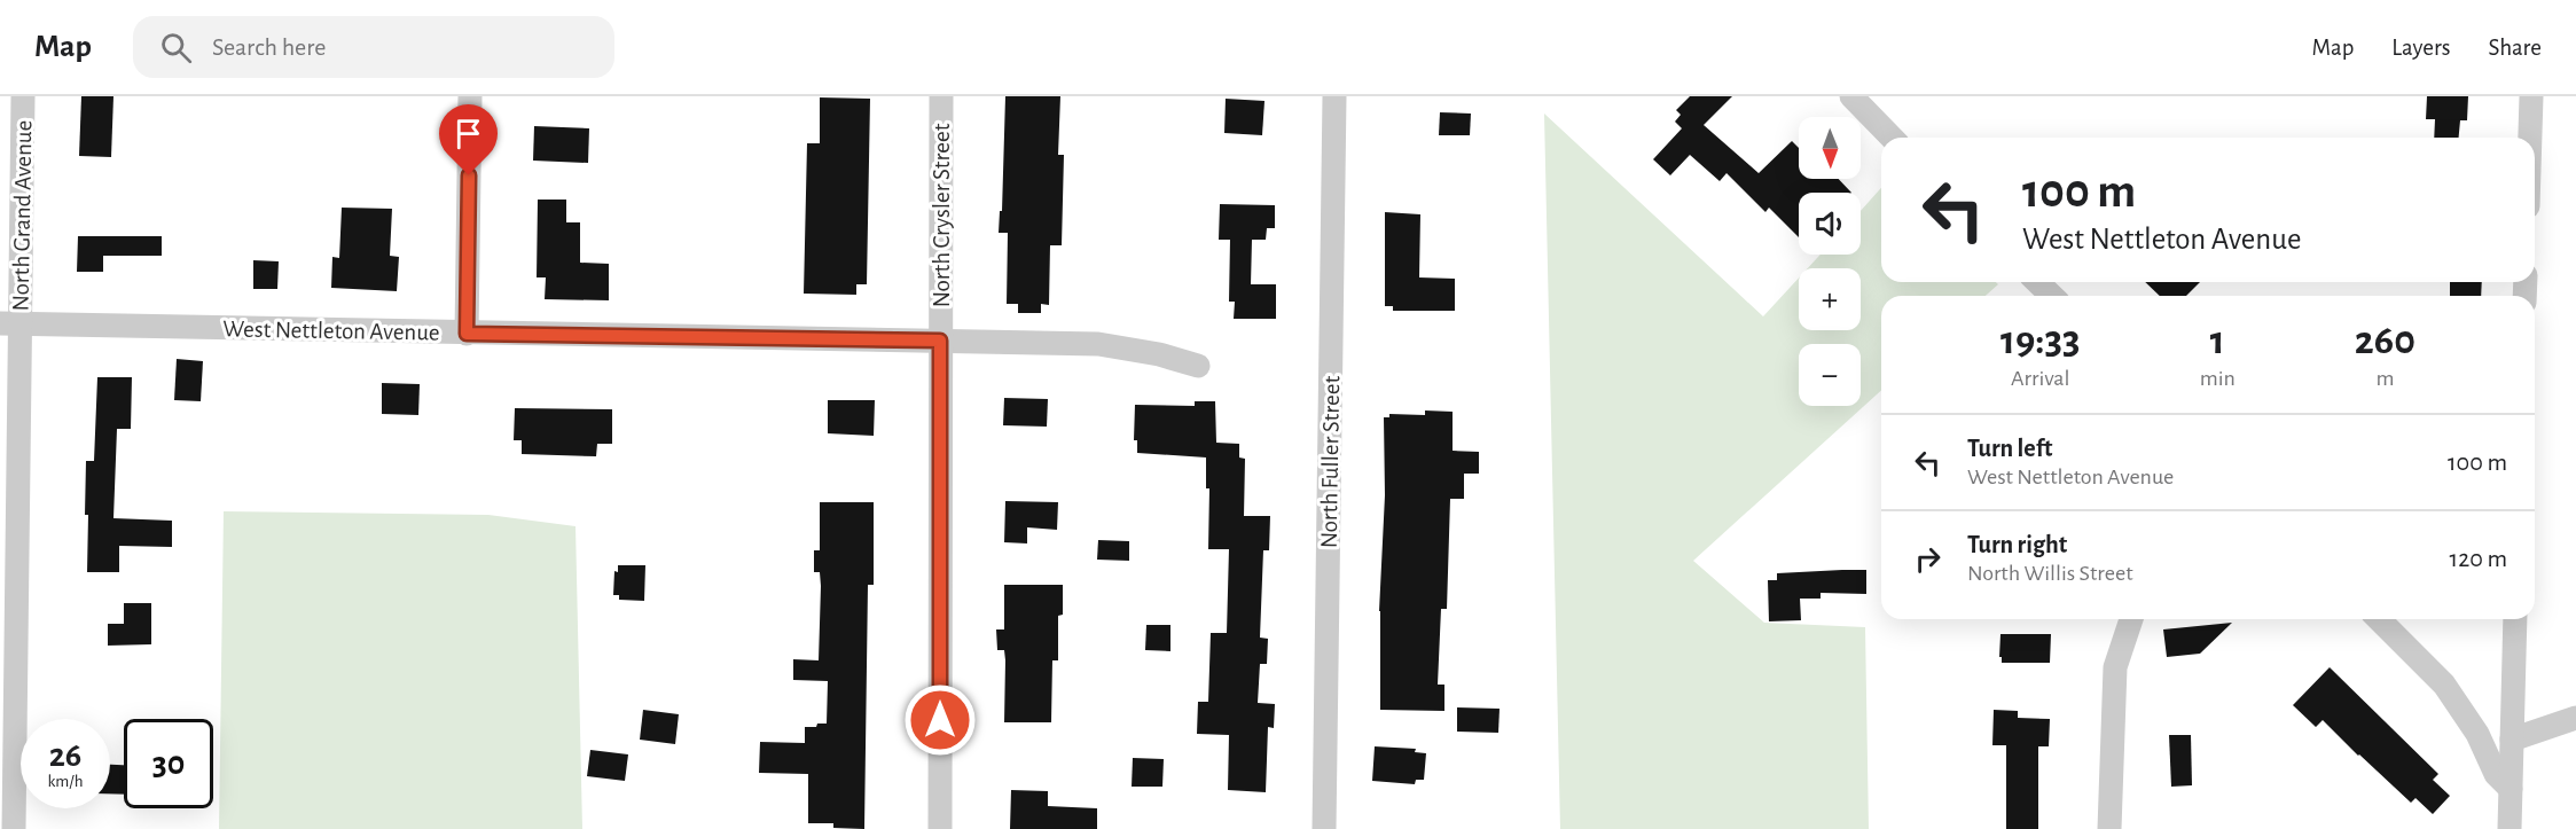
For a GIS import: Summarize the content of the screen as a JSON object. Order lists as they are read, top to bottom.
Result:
{
  "streets": {
    "street": [
      "North Grand Avenue",
      "North Crysler Street",
      "West Nettleton Avenue",
      "North Fuller Street"
    ]
  },
  "crossings": [
    ["North Grand Avenue", "West Nettleton Avenue"],
    ["North Crysler Street", "West Nettleton Avenue"]
  ],
  "north": "bottom",
  "page": {
    "header": "Map",
    "search": "Search here",
    "nav": ["Map", "Layers", "Share"],
    "map_buttons": ["+", "−"],
    "turn": ["100 m", "West Nettleton Avenue"],
    "eta": [
      "19:33",
      "Arrival",
      "1",
      "min",
      "260",
      "m"
    ],
    "list": [
      {
        "name": "Turn left",
        "note": "West Nettleton Avenue",
        "value": "100 m"
      },
      {
        "name": "Turn right",
        "note": "North Willis Street",
        "value": "120 m"
      }
    ],
    "speed": "26 km/h",
    "limit": "30"
  }
}
